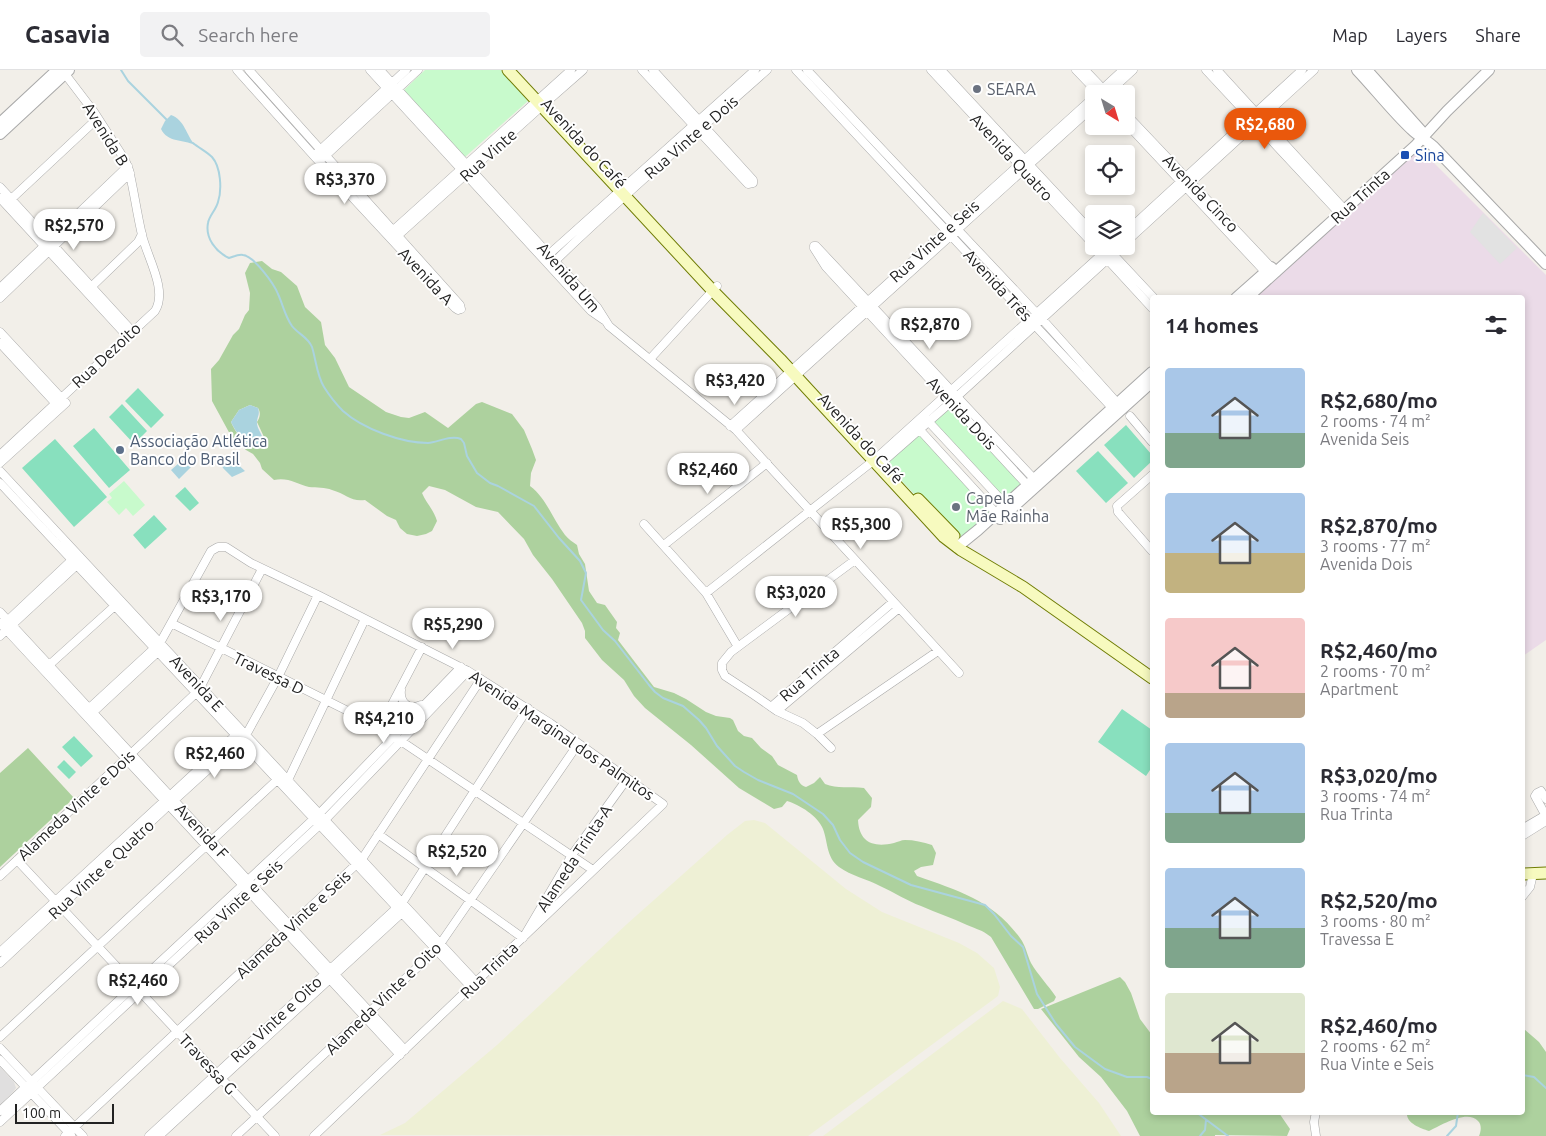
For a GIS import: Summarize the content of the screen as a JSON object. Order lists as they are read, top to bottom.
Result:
{
  "streets": {
    "main road": ["Avenida do Café"],
    "street": [
      "Avenida B",
      "Rua Vinte e Dois",
      "Rua Vinte",
      "Avenida Quatro",
      "Avenida Cinco",
      "Rua Trinta",
      "Rua Vinte e Seis",
      "Avenida A",
      "Avenida Um",
      "Avenida Três",
      "Rua Dezoito",
      "Avenida Dois",
      "Travessa D",
      "Avenida E",
      "Avenida Marginal dos Palmitos",
      "Alameda Vinte e Dois",
      "Avenida F",
      "Alameda Trinta-A",
      "Rua Vinte e Quatro",
      "Alameda Vinte e Seis",
      "Alameda Vinte e Oito",
      "Rua Vinte e Oito",
      "Travessa G"
    ]
  },
  "crossings": [
    ["Avenida B", "Rua Dezoito"],
    ["Rua Vinte e Dois", "Avenida do Café"],
    ["Rua Vinte e Dois", "Avenida Um"],
    ["Avenida do Café", "Rua Vinte"],
    ["Avenida do Café", "Rua Vinte e Seis"],
    ["Rua Vinte", "Avenida A"],
    ["Rua Vinte", "Avenida Um"],
    ["Avenida Quatro", "Rua Vinte e Seis"],
    ["Avenida Cinco", "Rua Trinta"],
    ["Rua Trinta", "Avenida Um"],
    ["Rua Trinta", "Travessa D"],
    ["Rua Trinta", "Avenida E"],
    ["Rua Trinta", "Avenida Marginal dos Palmitos"],
    ["Rua Trinta", "Avenida F"],
    ["Rua Trinta", "Alameda Trinta-A"],
    ["Rua Vinte e Seis", "Avenida Um"],
    ["Rua Vinte e Seis", "Avenida Três"],
    ["Rua Vinte e Seis", "Avenida Dois"],
    ["Rua Vinte e Seis", "Travessa D"],
    ["Rua Vinte e Seis", "Avenida E"],
    ["Rua Vinte e Seis", "Avenida Marginal dos Palmitos"],
    ["Rua Vinte e Seis", "Avenida F"],
    ["Rua Vinte e Seis", "Travessa G"],
    ["Travessa D", "Avenida Marginal dos Palmitos"],
    ["Travessa D", "Alameda Vinte e Dois"],
    ["Travessa D", "Alameda Trinta-A"],
    ["Travessa D", "Rua Vinte e Quatro"],
    ["Travessa D", "Alameda Vinte e Seis"],
    ["Travessa D", "Alameda Vinte e Oito"],
    ["Travessa D", "Rua Vinte e Oito"],
    ["Avenida E", "Alameda Vinte e Dois"],
    ["Avenida E", "Rua Vinte e Quatro"],
    ["Avenida E", "Alameda Vinte e Seis"],
    ["Avenida E", "Alameda Vinte e Oito"],
    ["Avenida E", "Rua Vinte e Oito"],
    ["Avenida Marginal dos Palmitos", "Alameda Vinte e Dois"],
    ["Avenida Marginal dos Palmitos", "Alameda Trinta-A"],
    ["Avenida Marginal dos Palmitos", "Rua Vinte e Quatro"],
    ["Avenida Marginal dos Palmitos", "Alameda Vinte e Seis"],
    ["Avenida Marginal dos Palmitos", "Alameda Vinte e Oito"],
    ["Avenida Marginal dos Palmitos", "Rua Vinte e Oito"],
    ["Alameda Vinte e Dois", "Avenida F"],
    ["Alameda Vinte e Dois", "Travessa G"],
    ["Avenida F", "Rua Vinte e Quatro"],
    ["Avenida F", "Alameda Vinte e Seis"],
    ["Avenida F", "Alameda Vinte e Oito"],
    ["Avenida F", "Rua Vinte e Oito"],
    ["Rua Vinte e Quatro", "Travessa G"],
    ["Alameda Vinte e Seis", "Travessa G"],
    ["Alameda Vinte e Oito", "Travessa G"],
    ["Rua Vinte e Oito", "Travessa G"]
  ],
  "places": {
    "other": ["SEARA", "Associação Atlética Banco do Brasil", "Capela Mãe Rainha"],
    "transit": ["Sina"]
  },
  "scale_bar": "100 m",
  "north": "bottom right",
  "page": {
    "header": "Casavia",
    "search": "Search here",
    "nav": ["Map", "Layers", "Share"],
    "price": [
      "R$2,680",
      "R$3,370",
      "R$2,570",
      "R$2,870",
      "R$3,420",
      "R$2,460",
      "R$5,300",
      "R$3,020",
      "R$3,170",
      "R$5,290",
      "R$4,210",
      "R$2,460",
      "R$2,520",
      "R$2,460"
    ],
    "heading": "14 homes",
    "list": [
      {
        "name": "R$2,680/mo",
        "note": "2 rooms · 74 m² · Avenida Seis"
      },
      {
        "name": "R$2,870/mo",
        "note": "3 rooms · 77 m² · Avenida Dois"
      },
      {
        "name": "R$2,460/mo",
        "note": "2 rooms · 70 m² · Apartment"
      },
      {
        "name": "R$3,020/mo",
        "note": "3 rooms · 74 m² · Rua Trinta"
      },
      {
        "name": "R$2,520/mo",
        "note": "3 rooms · 80 m² · Travessa E"
      },
      {
        "name": "R$2,460/mo",
        "note": "2 rooms · 62 m² · Rua Vinte e Seis"
      }
    ],
    "scale": "100 m"
  }
}
